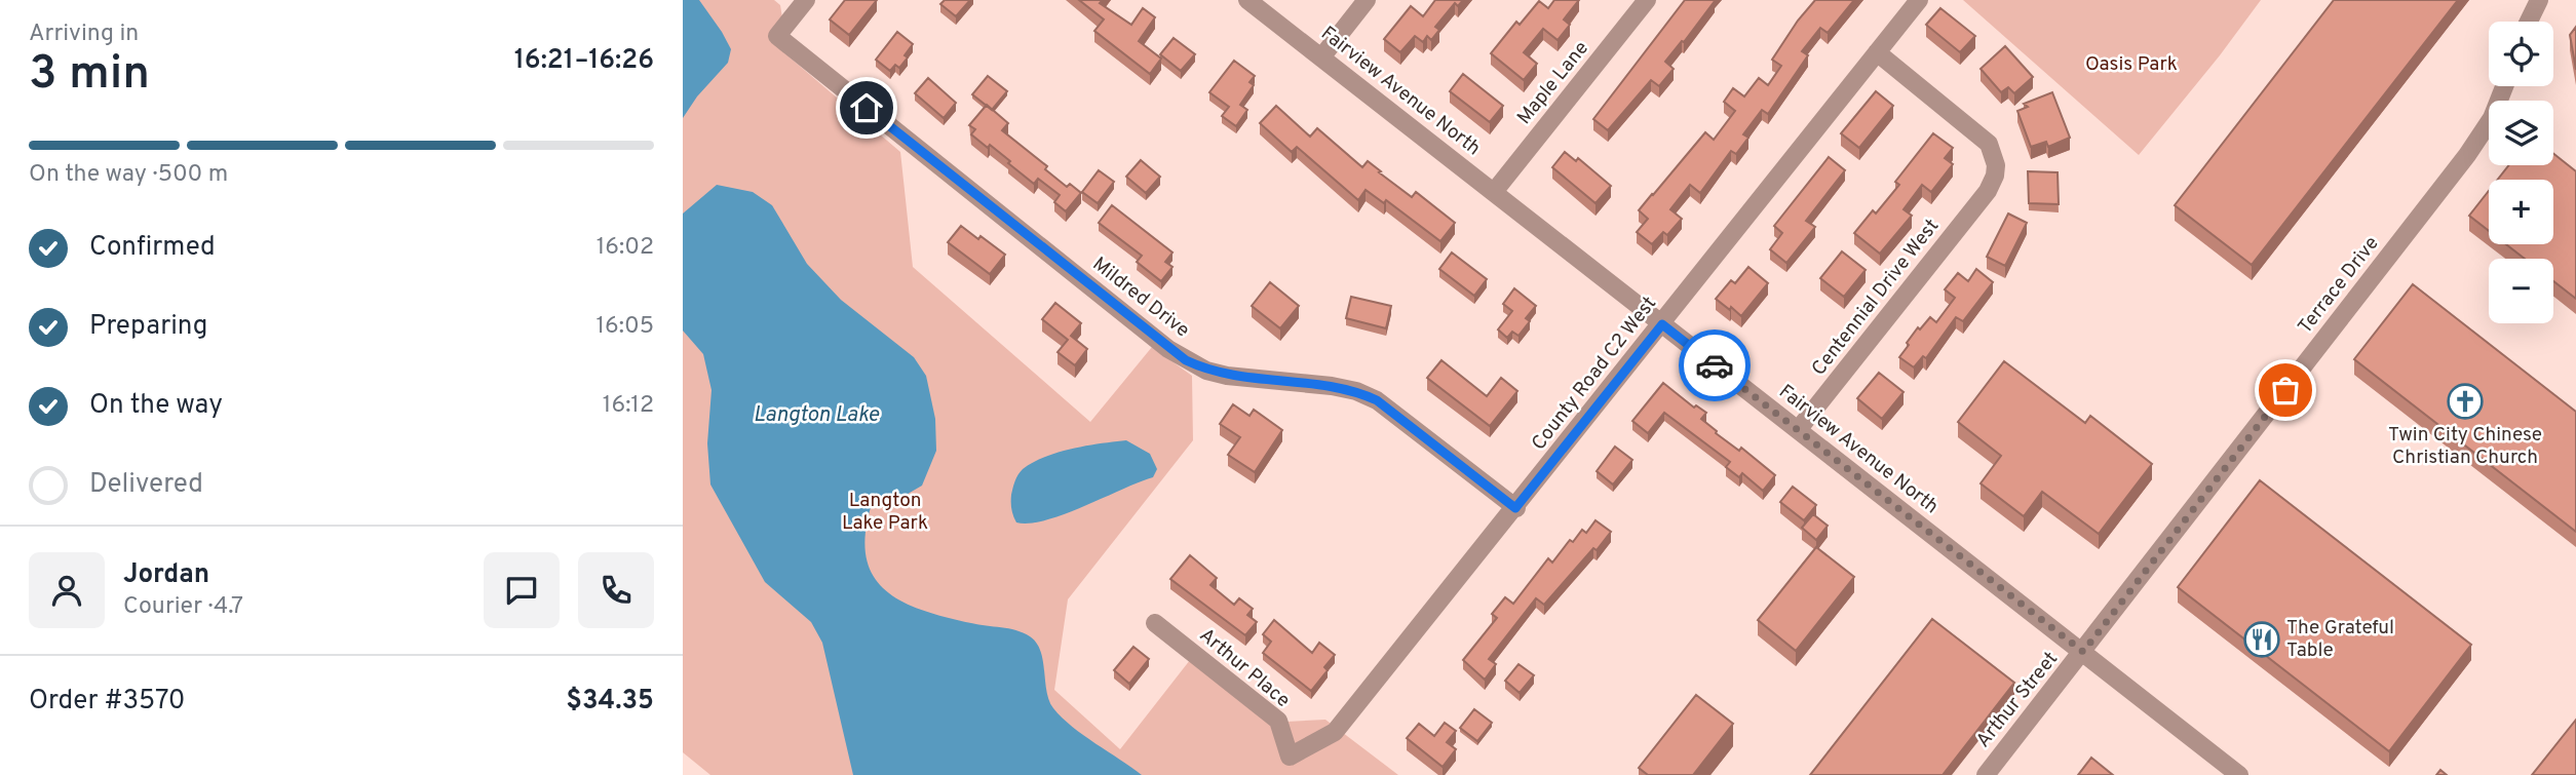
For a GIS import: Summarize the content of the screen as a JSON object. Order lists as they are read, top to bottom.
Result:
{
  "streets": {
    "street": [
      "Maple Lane",
      "Fairview Avenue North",
      "Terrace Drive",
      "Mildred Drive",
      "Centennial Drive West",
      "County Road C2 West",
      "Arthur Place",
      "Arthur Street"
    ]
  },
  "crossings": [
    ["Maple Lane", "Fairview Avenue North"],
    ["Fairview Avenue North", "Terrace Drive"],
    ["Fairview Avenue North", "Centennial Drive West"],
    ["Fairview Avenue North", "County Road C2 West"],
    ["Fairview Avenue North", "Arthur Street"],
    ["Terrace Drive", "Arthur Street"],
    ["Mildred Drive", "County Road C2 West"],
    ["Centennial Drive West", "County Road C2 West"],
    ["County Road C2 West", "Arthur Place"]
  ],
  "water": ["Langton Lake"],
  "parks": ["Oasis Park", "Langton Lake Park"],
  "places": {
    "church": ["Twin City Chinese Christian Church"],
    "restaurant": ["The Grateful Table"]
  },
  "page": {
    "heading": ["3 min", "Arriving in", "16:21–16:26"],
    "panel": [
      "Jordan",
      "Courier · 4.7",
      "Order #3570",
      "$34.35"
    ],
    "map_buttons": ["+", "−"],
    "bar": "On the way · 500 m",
    "list": [
      ["Confirmed", "16:02"],
      ["Preparing", "16:05"],
      ["On the way", "16:12"],
      "Delivered"
    ]
  }
}
